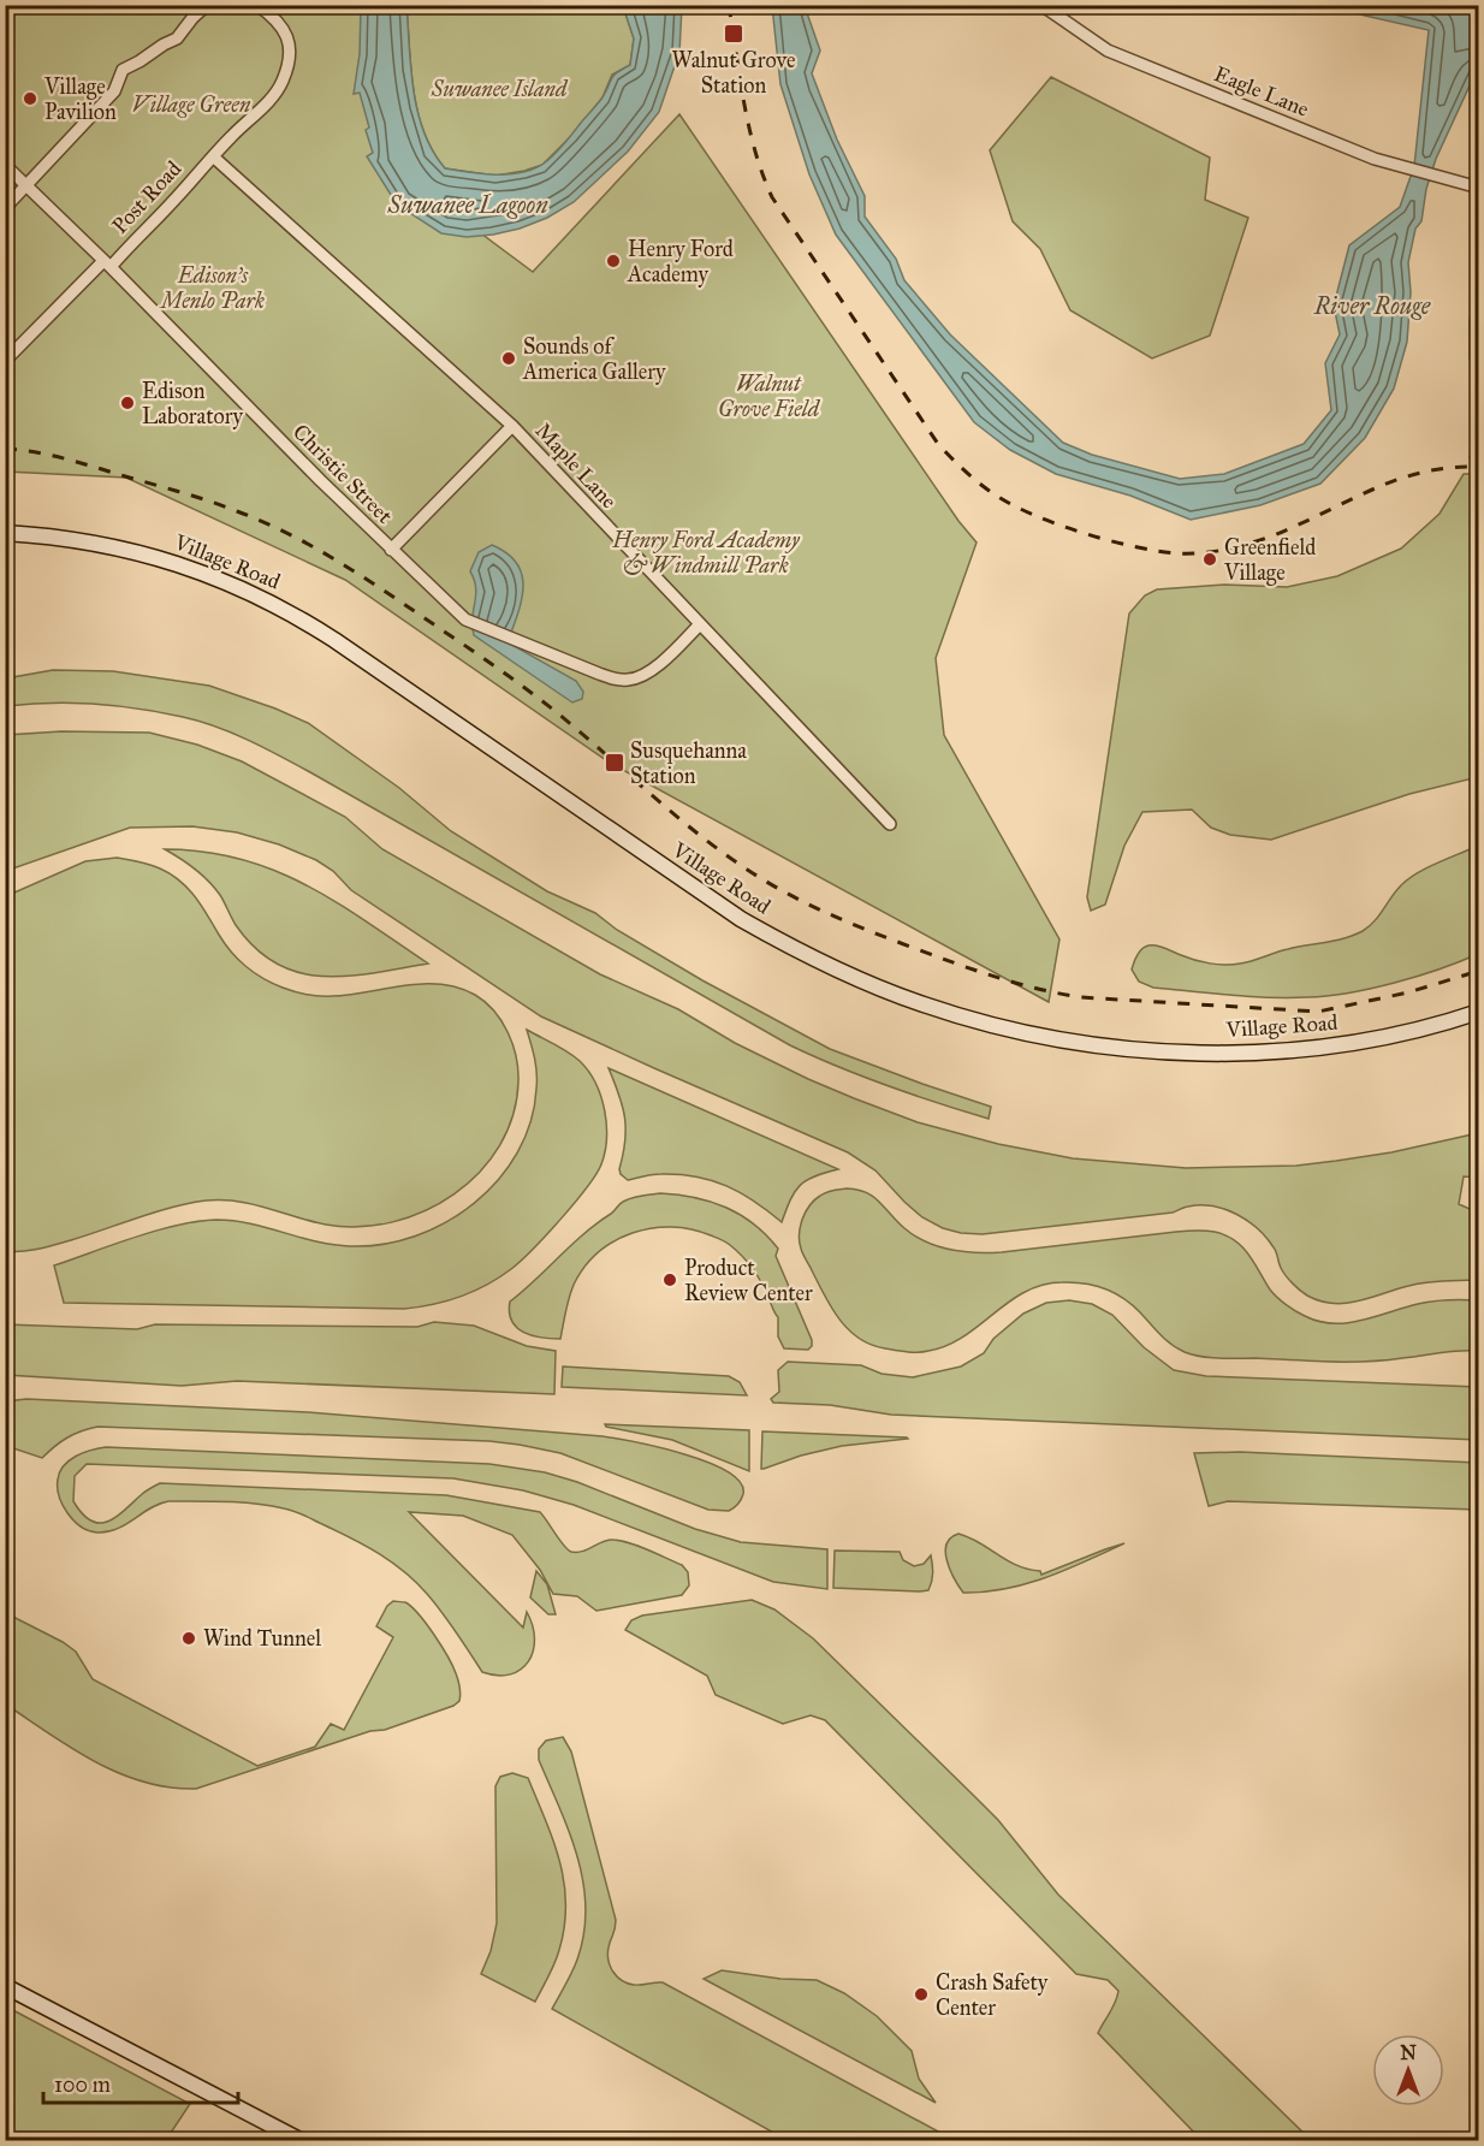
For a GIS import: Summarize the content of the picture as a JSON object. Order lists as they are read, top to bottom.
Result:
{
  "streets": {
    "street": [
      "Eagle Lane",
      "Post Road",
      "Maple Lane",
      "Christie Street",
      "Village Road"
    ]
  },
  "crossings": [
    ["Post Road", "Maple Lane"],
    ["Post Road", "Christie Street"],
    ["Maple Lane", "Christie Street"]
  ],
  "water": ["Suwanee Lagoon", "River Rouge"],
  "parks": [
    "Suwanee Island",
    "Village Green",
    "Edison's Menlo Park",
    "Walnut Grove Field",
    "Henry Ford Academy & Windmill Park"
  ],
  "places": {
    "transit": ["Walnut Grove Station", "Susquehanna Station"],
    "other": [
      "Village Pavilion",
      "Henry Ford Academy",
      "Sounds of America Gallery",
      "Edison Laboratory",
      "Greenfield Village",
      "Product Review Center",
      "Wind Tunnel",
      "Crash Safety Center"
    ]
  },
  "scale_bar": "100 m",
  "north": "top"
}
